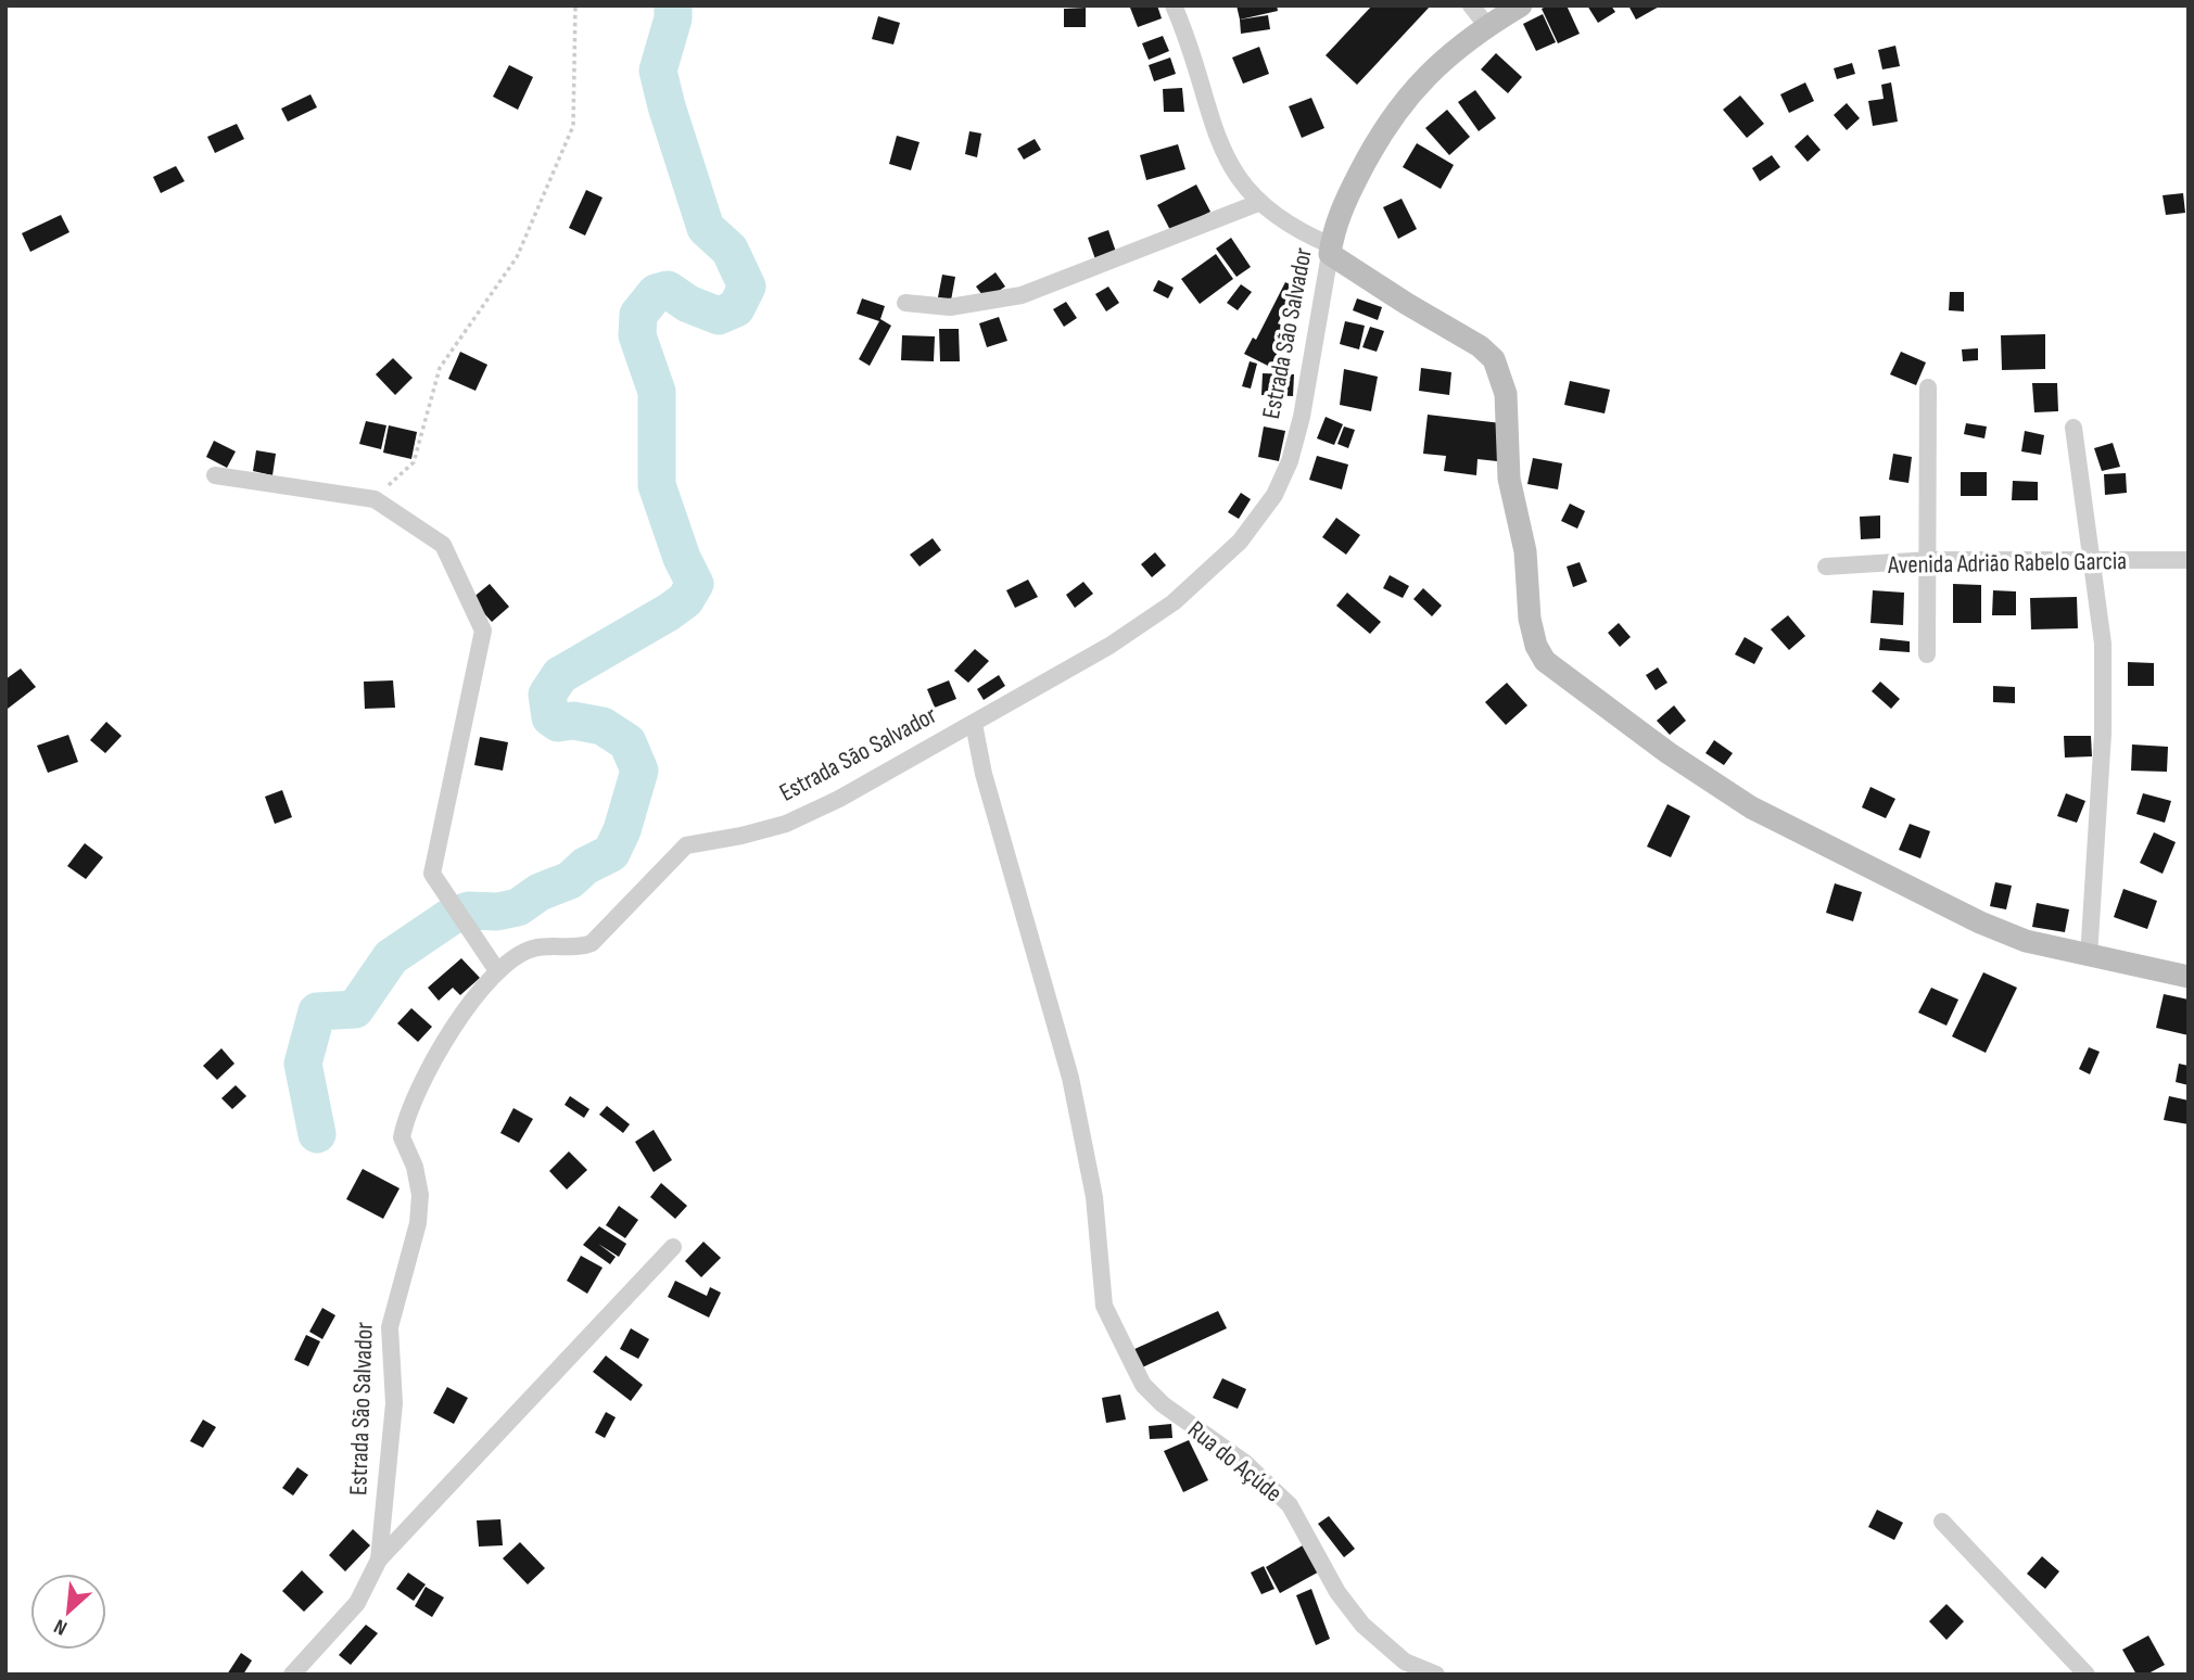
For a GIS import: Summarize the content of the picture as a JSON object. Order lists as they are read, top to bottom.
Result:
{
  "streets": {
    "street": ["Estrada São Salvador", "Avenida Adrião Rabelo Garcia", "Rua do Açúde"]
  },
  "crossings": [
    ["Estrada São Salvador", "Rua do Açúde"]
  ],
  "north": "bottom left"
}
